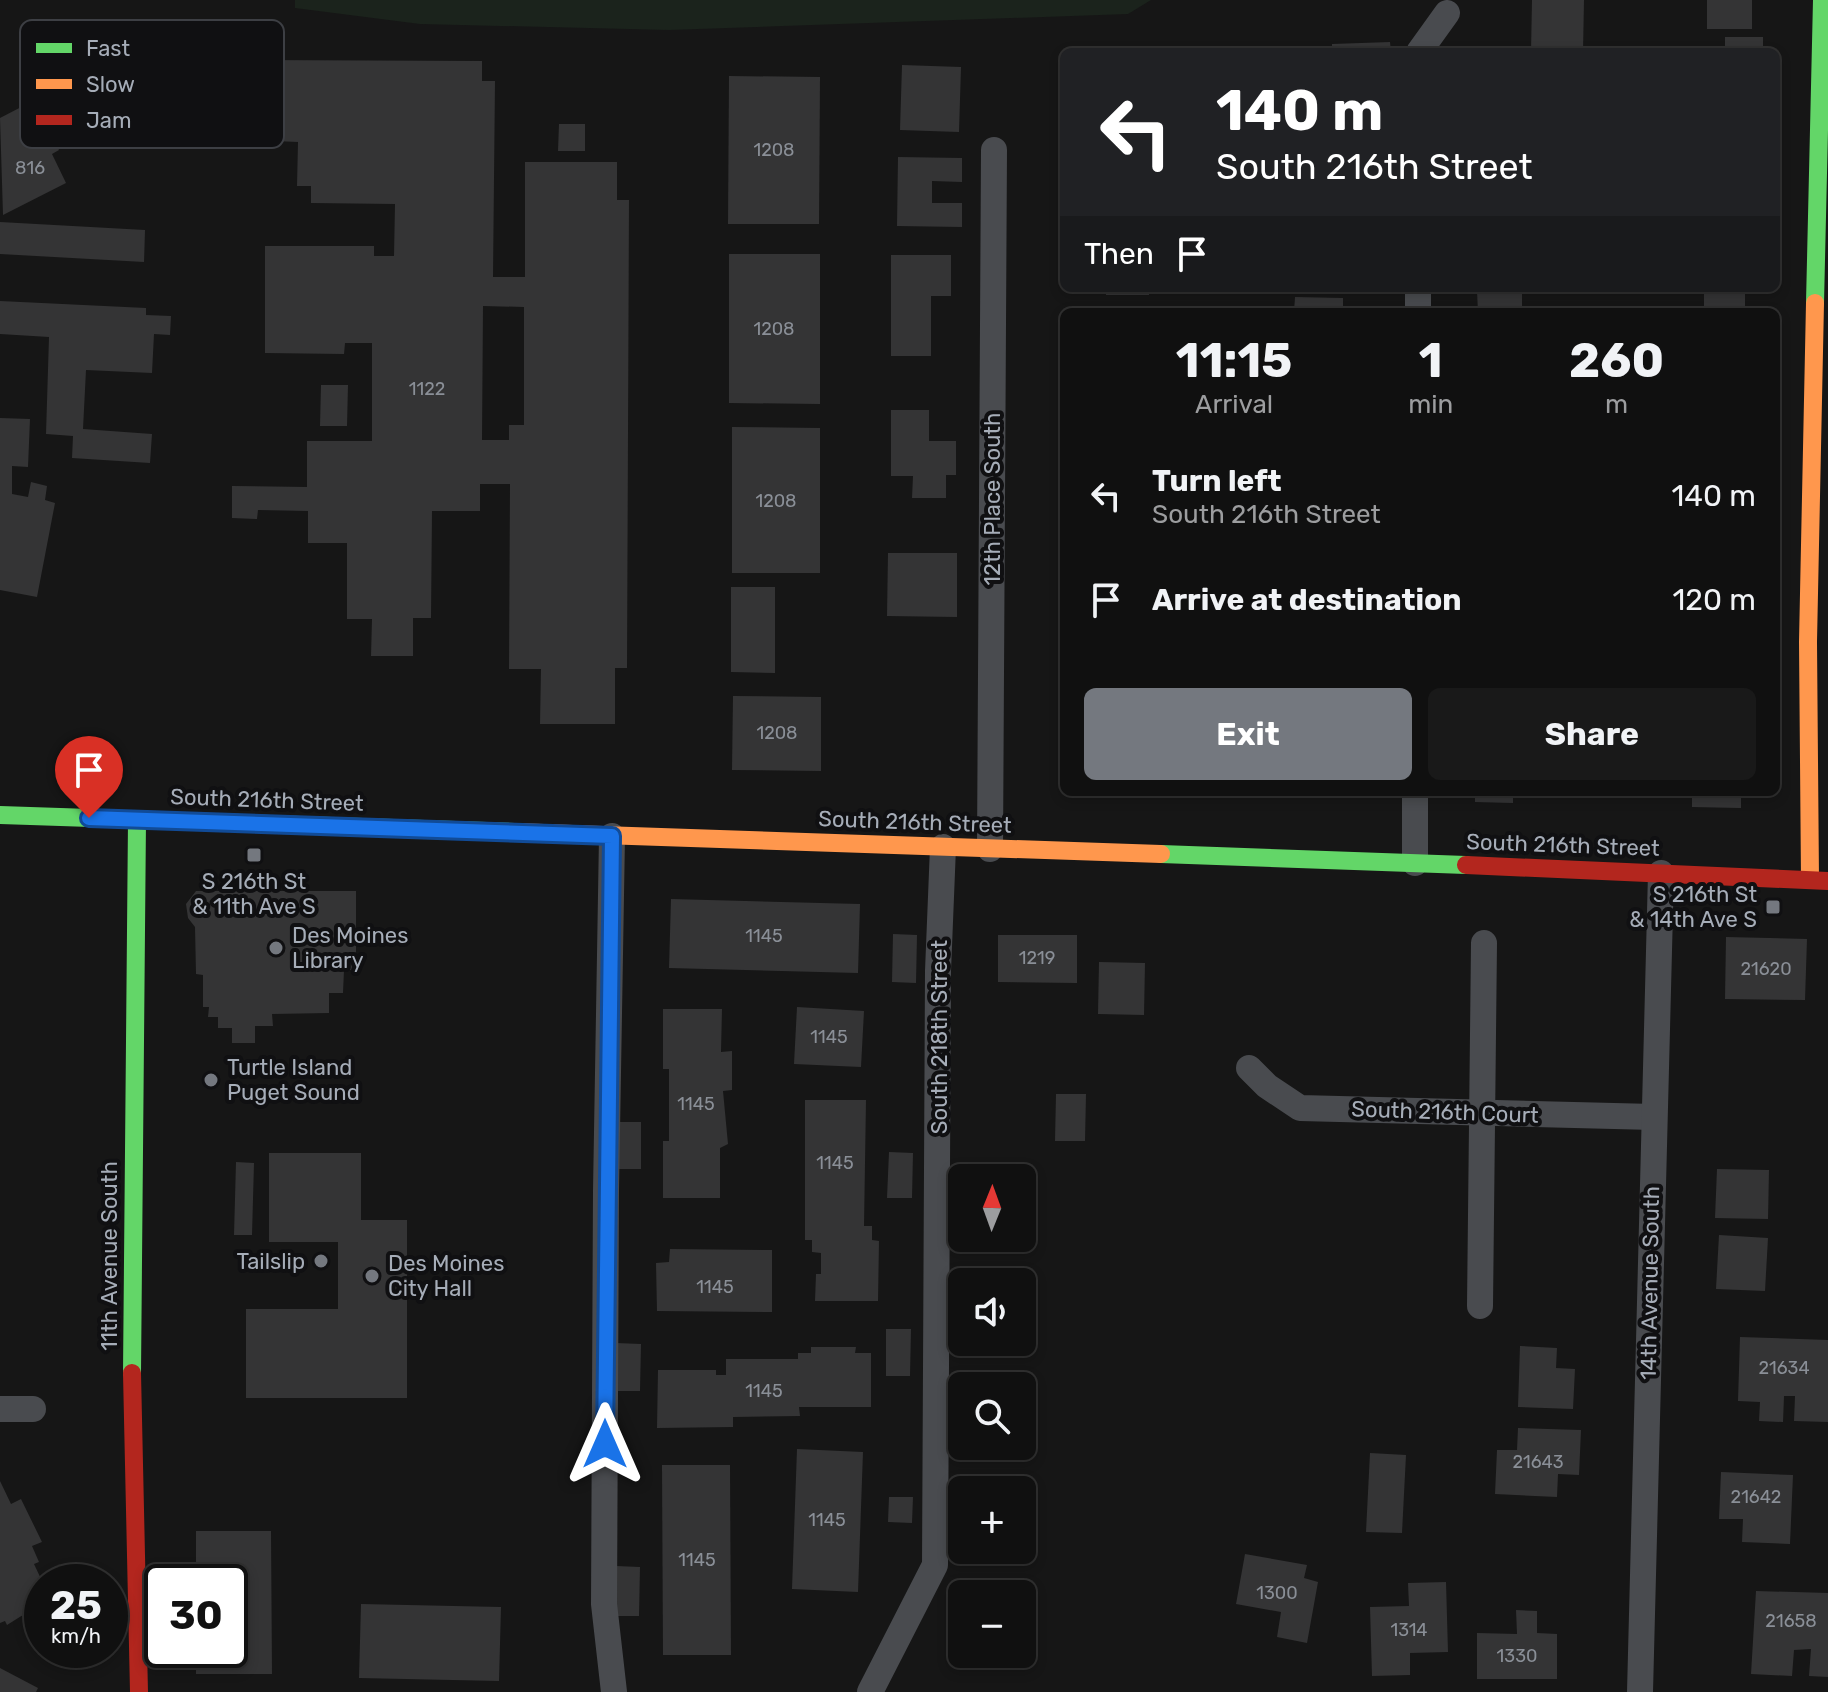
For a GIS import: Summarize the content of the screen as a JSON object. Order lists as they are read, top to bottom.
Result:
{
  "streets": {
    "main road": ["South 216th Street", "11th Avenue South"],
    "street": [
      "12th Place South",
      "South 218th Street",
      "South 216th Court",
      "14th Avenue South"
    ]
  },
  "crossings": [
    ["12th Place South", "South 216th Street"],
    ["South 216th Street", "South 218th Street"],
    ["South 216th Street", "11th Avenue South"],
    ["South 216th Street", "14th Avenue South"],
    ["South 216th Court", "14th Avenue South"]
  ],
  "places": {
    "transit": ["S 216th St & 11th Ave S", "S 216th St & 14th Ave S"],
    "other": [
      "Des Moines Library",
      "Turtle Island Puget Sound",
      "Tailslip",
      "Des Moines City Hall"
    ]
  },
  "house_numbers": [
    "1208",
    "816",
    "1208",
    "1122",
    "1208",
    "1208",
    "1145",
    "1219",
    "21620",
    "1145",
    "1145",
    "1145",
    "1145",
    "21634",
    "1145",
    "21643",
    "21642",
    "1145",
    "1145",
    "1300",
    "21658",
    "1314",
    "1330"
  ],
  "legend": ["Fast", "Slow", "Jam"],
  "north": "top",
  "page": {
    "turn": ["140 m", "South 216th Street"],
    "then": "Then",
    "eta": [
      "11:15",
      "Arrival",
      "1",
      "min",
      "260",
      "m"
    ],
    "list": [
      {
        "name": "Turn left",
        "note": "South 216th Street",
        "value": "140 m"
      },
      {
        "name": "Arrive at destination",
        "value": "120 m"
      }
    ],
    "buttons": ["Exit", "Share"],
    "map_buttons": ["+", "−"],
    "speed": "25 km/h",
    "limit": "30"
  }
}
